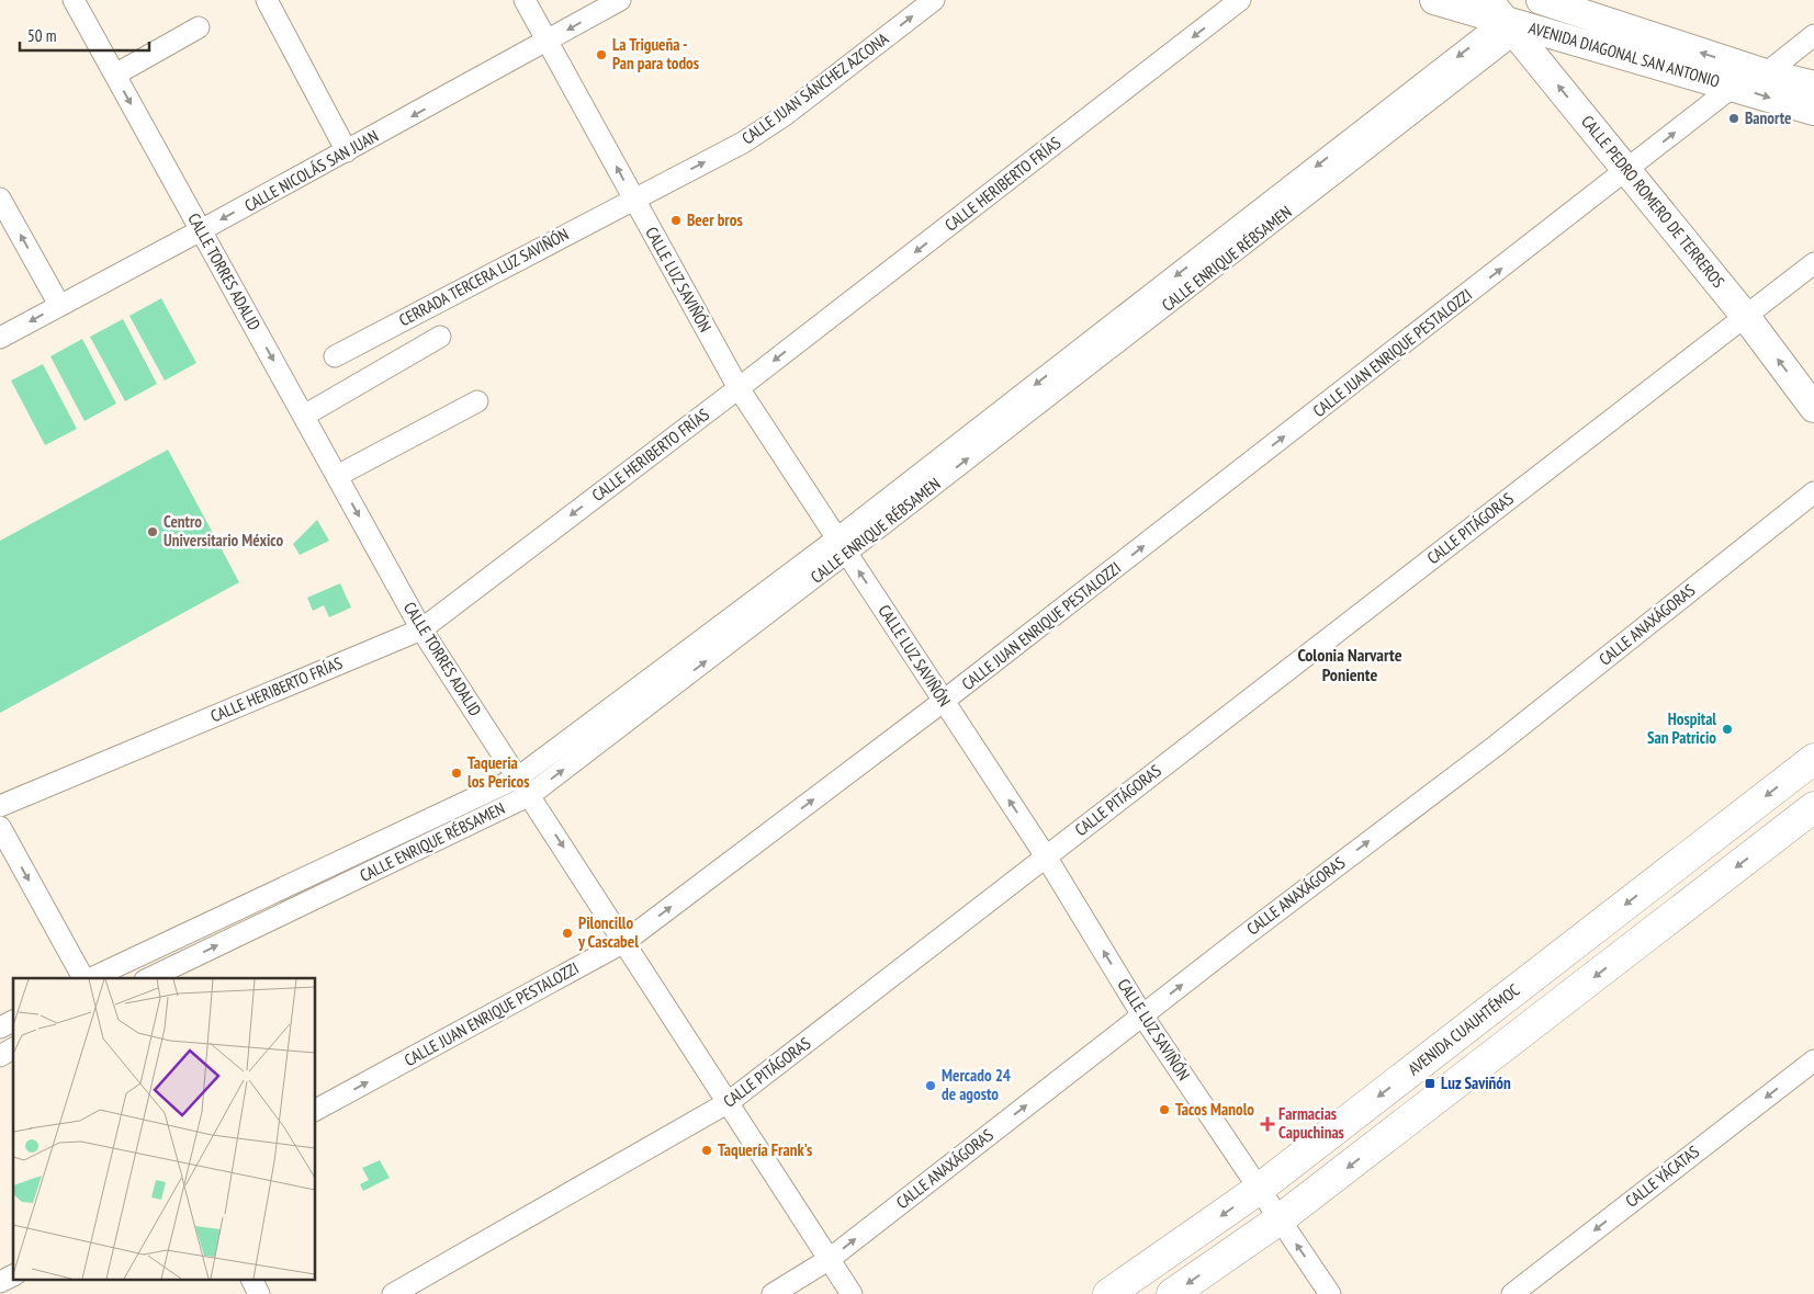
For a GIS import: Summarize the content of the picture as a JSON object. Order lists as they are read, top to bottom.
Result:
{
  "streets": {
    "main road": ["AVENIDA CUAUHTÉMOC"],
    "street": [
      "AVENIDA DIAGONAL SAN ANTONIO",
      "CALLE JUAN SÁNCHEZ AZCONA",
      "CALLE NICOLÁS SAN JUAN",
      "CALLE HERIBERTO FRÍAS",
      "CALLE PEDRO ROMERO DE TERREROS",
      "CALLE ENRIQUE RÉBSAMEN",
      "CALLE TORRES ADALID",
      "CERRADA TERCERA LUZ SAVIÑÓN",
      "CALLE LUZ SAVIÑÓN",
      "CALLE JUAN ENRIQUE PESTALOZZI",
      "CALLE PITÁGORAS",
      "CALLE ANAXÁGORAS",
      "CALLE YÁCATAS"
    ]
  },
  "crossings": [
    ["AVENIDA DIAGONAL SAN ANTONIO", "CALLE PEDRO ROMERO DE TERREROS"],
    ["AVENIDA DIAGONAL SAN ANTONIO", "CALLE ENRIQUE RÉBSAMEN"],
    ["AVENIDA DIAGONAL SAN ANTONIO", "CALLE JUAN ENRIQUE PESTALOZZI"],
    ["CALLE JUAN SÁNCHEZ AZCONA", "CERRADA TERCERA LUZ SAVIÑÓN"],
    ["CALLE JUAN SÁNCHEZ AZCONA", "CALLE LUZ SAVIÑÓN"],
    ["CALLE NICOLÁS SAN JUAN", "CALLE TORRES ADALID"],
    ["CALLE NICOLÁS SAN JUAN", "CALLE LUZ SAVIÑÓN"],
    ["CALLE HERIBERTO FRÍAS", "CALLE TORRES ADALID"],
    ["CALLE HERIBERTO FRÍAS", "CALLE LUZ SAVIÑÓN"],
    ["CALLE PEDRO ROMERO DE TERREROS", "CALLE ENRIQUE RÉBSAMEN"],
    ["CALLE PEDRO ROMERO DE TERREROS", "CALLE JUAN ENRIQUE PESTALOZZI"],
    ["CALLE PEDRO ROMERO DE TERREROS", "CALLE PITÁGORAS"],
    ["CALLE ENRIQUE RÉBSAMEN", "CALLE TORRES ADALID"],
    ["CALLE ENRIQUE RÉBSAMEN", "CALLE LUZ SAVIÑÓN"],
    ["CALLE TORRES ADALID", "CALLE JUAN ENRIQUE PESTALOZZI"],
    ["CALLE TORRES ADALID", "CALLE PITÁGORAS"],
    ["CALLE TORRES ADALID", "CALLE ANAXÁGORAS"],
    ["CERRADA TERCERA LUZ SAVIÑÓN", "CALLE LUZ SAVIÑÓN"],
    ["CALLE LUZ SAVIÑÓN", "CALLE JUAN ENRIQUE PESTALOZZI"],
    ["CALLE LUZ SAVIÑÓN", "CALLE PITÁGORAS"],
    ["CALLE LUZ SAVIÑÓN", "CALLE ANAXÁGORAS"],
    ["CALLE LUZ SAVIÑÓN", "AVENIDA CUAUHTÉMOC"]
  ],
  "one_way": [
    "CALLE JUAN SÁNCHEZ AZCONA",
    "CALLE NICOLÁS SAN JUAN",
    "CALLE HERIBERTO FRÍAS",
    "CALLE PEDRO ROMERO DE TERREROS",
    "CALLE LUZ SAVIÑÓN",
    "CALLE JUAN ENRIQUE PESTALOZZI",
    "CALLE ANAXÁGORAS",
    "CALLE YÁCATAS"
  ],
  "districts": ["Colonia Narvarte Poniente"],
  "places": {
    "other": [
      "La Trigueña - Pan para todos",
      "Banorte",
      "Beer bros",
      "Centro Universitario México",
      "Hospital San Patricio",
      "Taqueria los Pericos",
      "Piloncillo y Cascabel",
      "Mercado 24 de agosto",
      "Tacos Manolo",
      "Taquería Frank's"
    ],
    "transit": ["Luz Saviñón"],
    "health": ["Farmacias Capuchinas"]
  },
  "scale_bar": "50 m"
}
